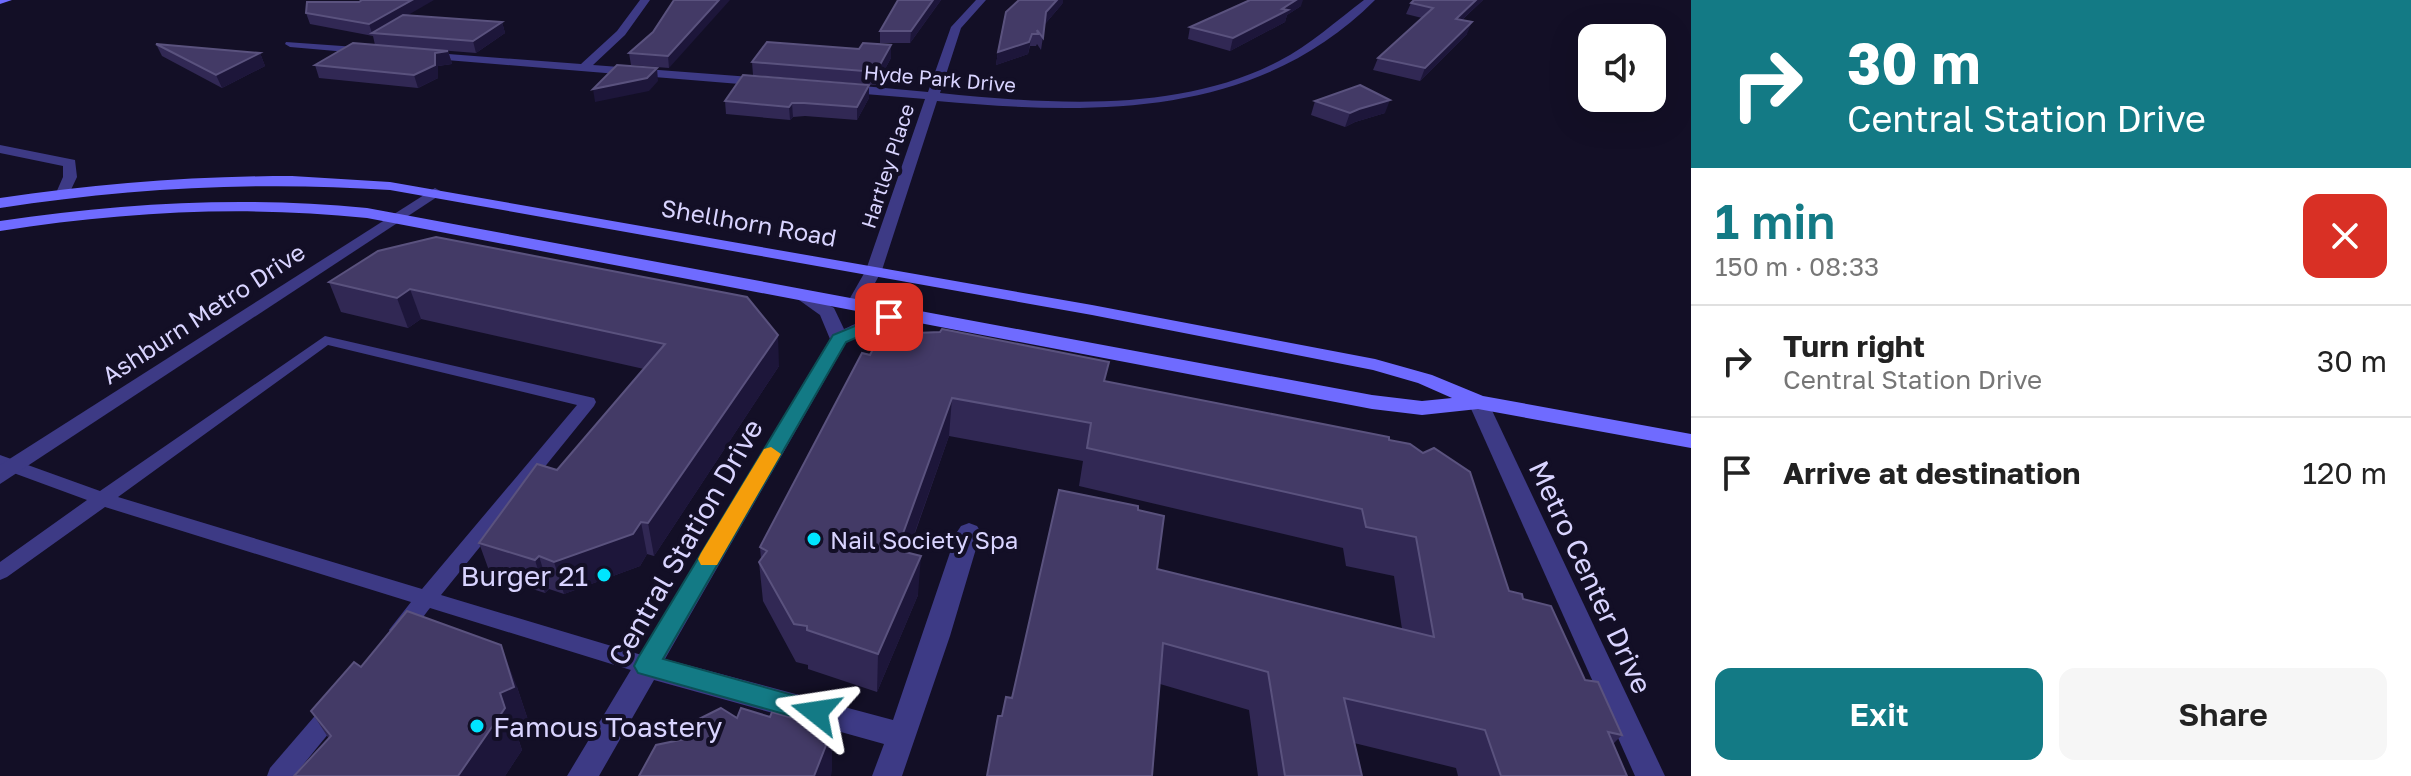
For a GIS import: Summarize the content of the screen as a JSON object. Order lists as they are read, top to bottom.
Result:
{
  "streets": {
    "main road": ["Shellhorn Road"],
    "street": [
      "Hyde Park Drive",
      "Hartley Place",
      "Ashburn Metro Drive",
      "Central Station Drive",
      "Metro Center Drive"
    ]
  },
  "crossings": [
    ["Hyde Park Drive", "Hartley Place"],
    ["Hartley Place", "Shellhorn Road"],
    ["Shellhorn Road", "Ashburn Metro Drive"],
    ["Shellhorn Road", "Metro Center Drive"]
  ],
  "places": ["Nail Society Spa", "Burger 21", "Famous Toastery"],
  "page": {
    "turn": ["30 m", "Central Station Drive"],
    "heading": ["1 min", "150 m · 08:33"],
    "list": [
      {
        "name": "Turn right",
        "note": "Central Station Drive",
        "value": "30 m"
      },
      {
        "name": "Arrive at destination",
        "value": "120 m"
      }
    ],
    "buttons": ["Exit", "Share"]
  }
}
